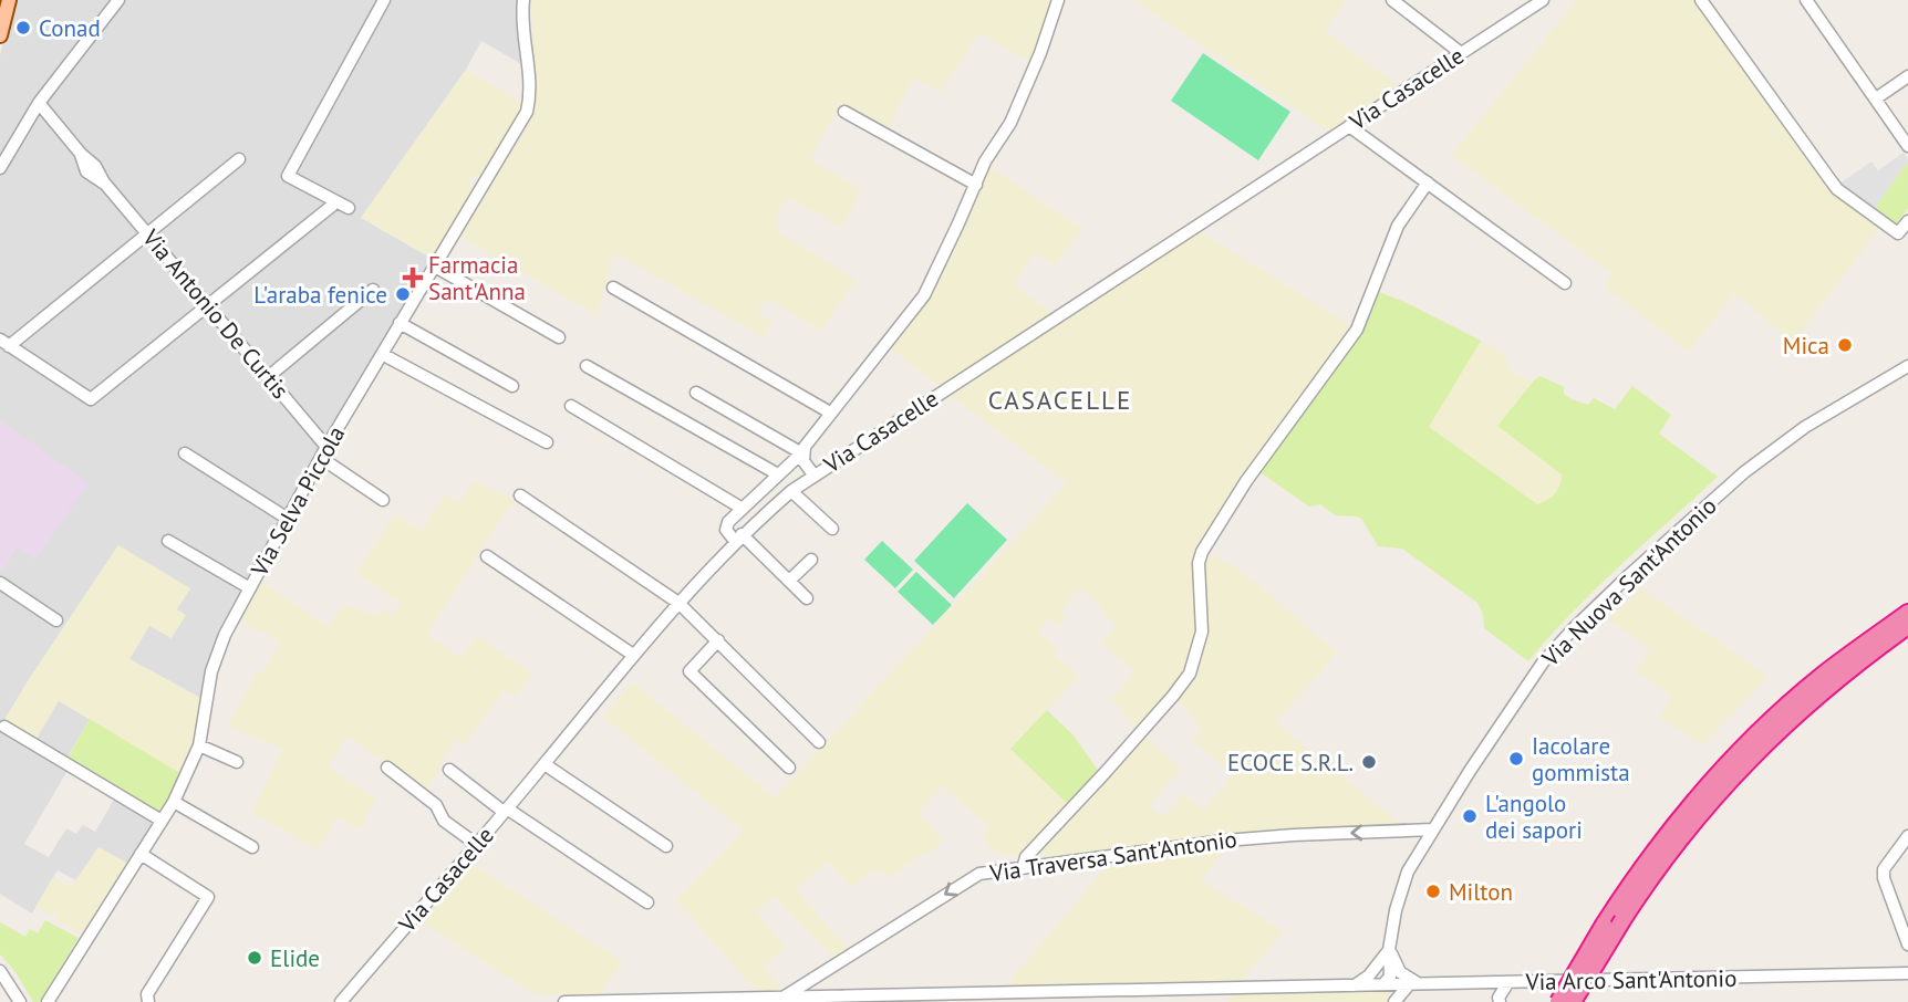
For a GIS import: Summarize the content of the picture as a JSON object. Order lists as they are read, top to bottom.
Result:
{
  "streets": {
    "street": [
      "Via Casacelle",
      "Via Antonio De Curtis",
      "Via Selva Piccola",
      "Via Nuova Sant'Antonio",
      "Via Traversa Sant'Antonio",
      "Via Arco Sant'Antonio"
    ]
  },
  "crossings": [
    ["Via Antonio De Curtis", "Via Selva Piccola"],
    ["Via Nuova Sant'Antonio", "Via Traversa Sant'Antonio"],
    ["Via Nuova Sant'Antonio", "Via Arco Sant'Antonio"],
    ["Via Traversa Sant'Antonio", "Via Arco Sant'Antonio"]
  ],
  "one_way": ["Via Traversa Sant'Antonio"],
  "districts": ["CASACELLE"],
  "places": {
    "other": [
      "Conad",
      "L'araba fenice",
      "Mica",
      "Iacolare gommista",
      "ECOCE S.R.L.",
      "L'angolo dei sapori",
      "Milton",
      "Elide"
    ],
    "health": ["Farmacia Sant'Anna"]
  }
}
